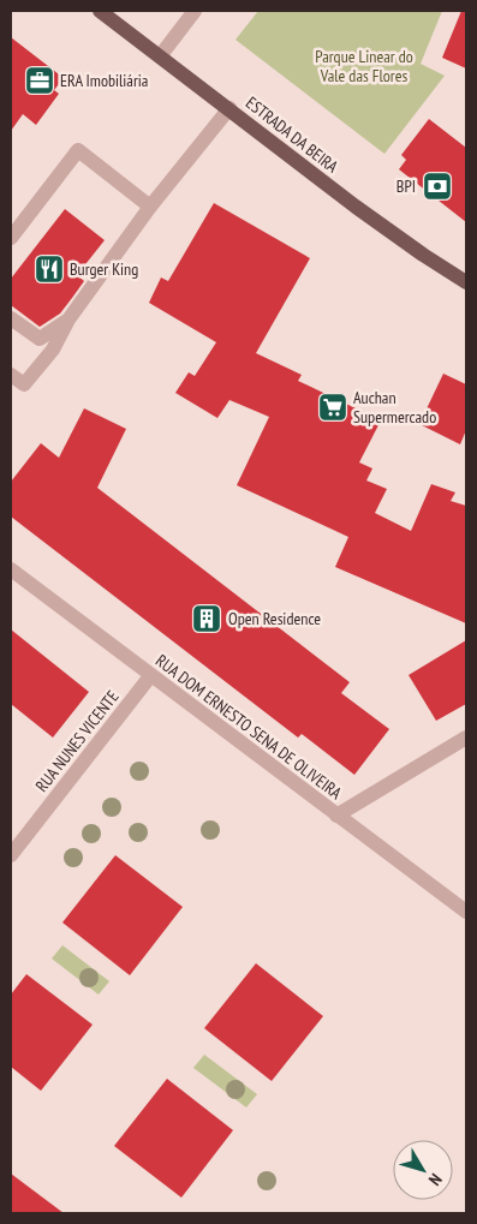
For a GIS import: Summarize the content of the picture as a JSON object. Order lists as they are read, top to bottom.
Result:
{
  "streets": {
    "main road": ["ESTRADA DA BEIRA"],
    "street": ["RUA DOM ERNESTO SENA DE OLIVEIRA", "RUA NUNES VICENTE"]
  },
  "crossings": [
    ["RUA DOM ERNESTO SENA DE OLIVEIRA", "RUA NUNES VICENTE"]
  ],
  "parks": ["Parque Linear do Vale das Flores"],
  "places": {
    "office": ["ERA Imobiliária"],
    "bank": ["BPI"],
    "restaurant": ["Burger King"],
    "supermarket": ["Auchan Supermercado"],
    "building": ["Open Residence"]
  },
  "north": "bottom right"
}
